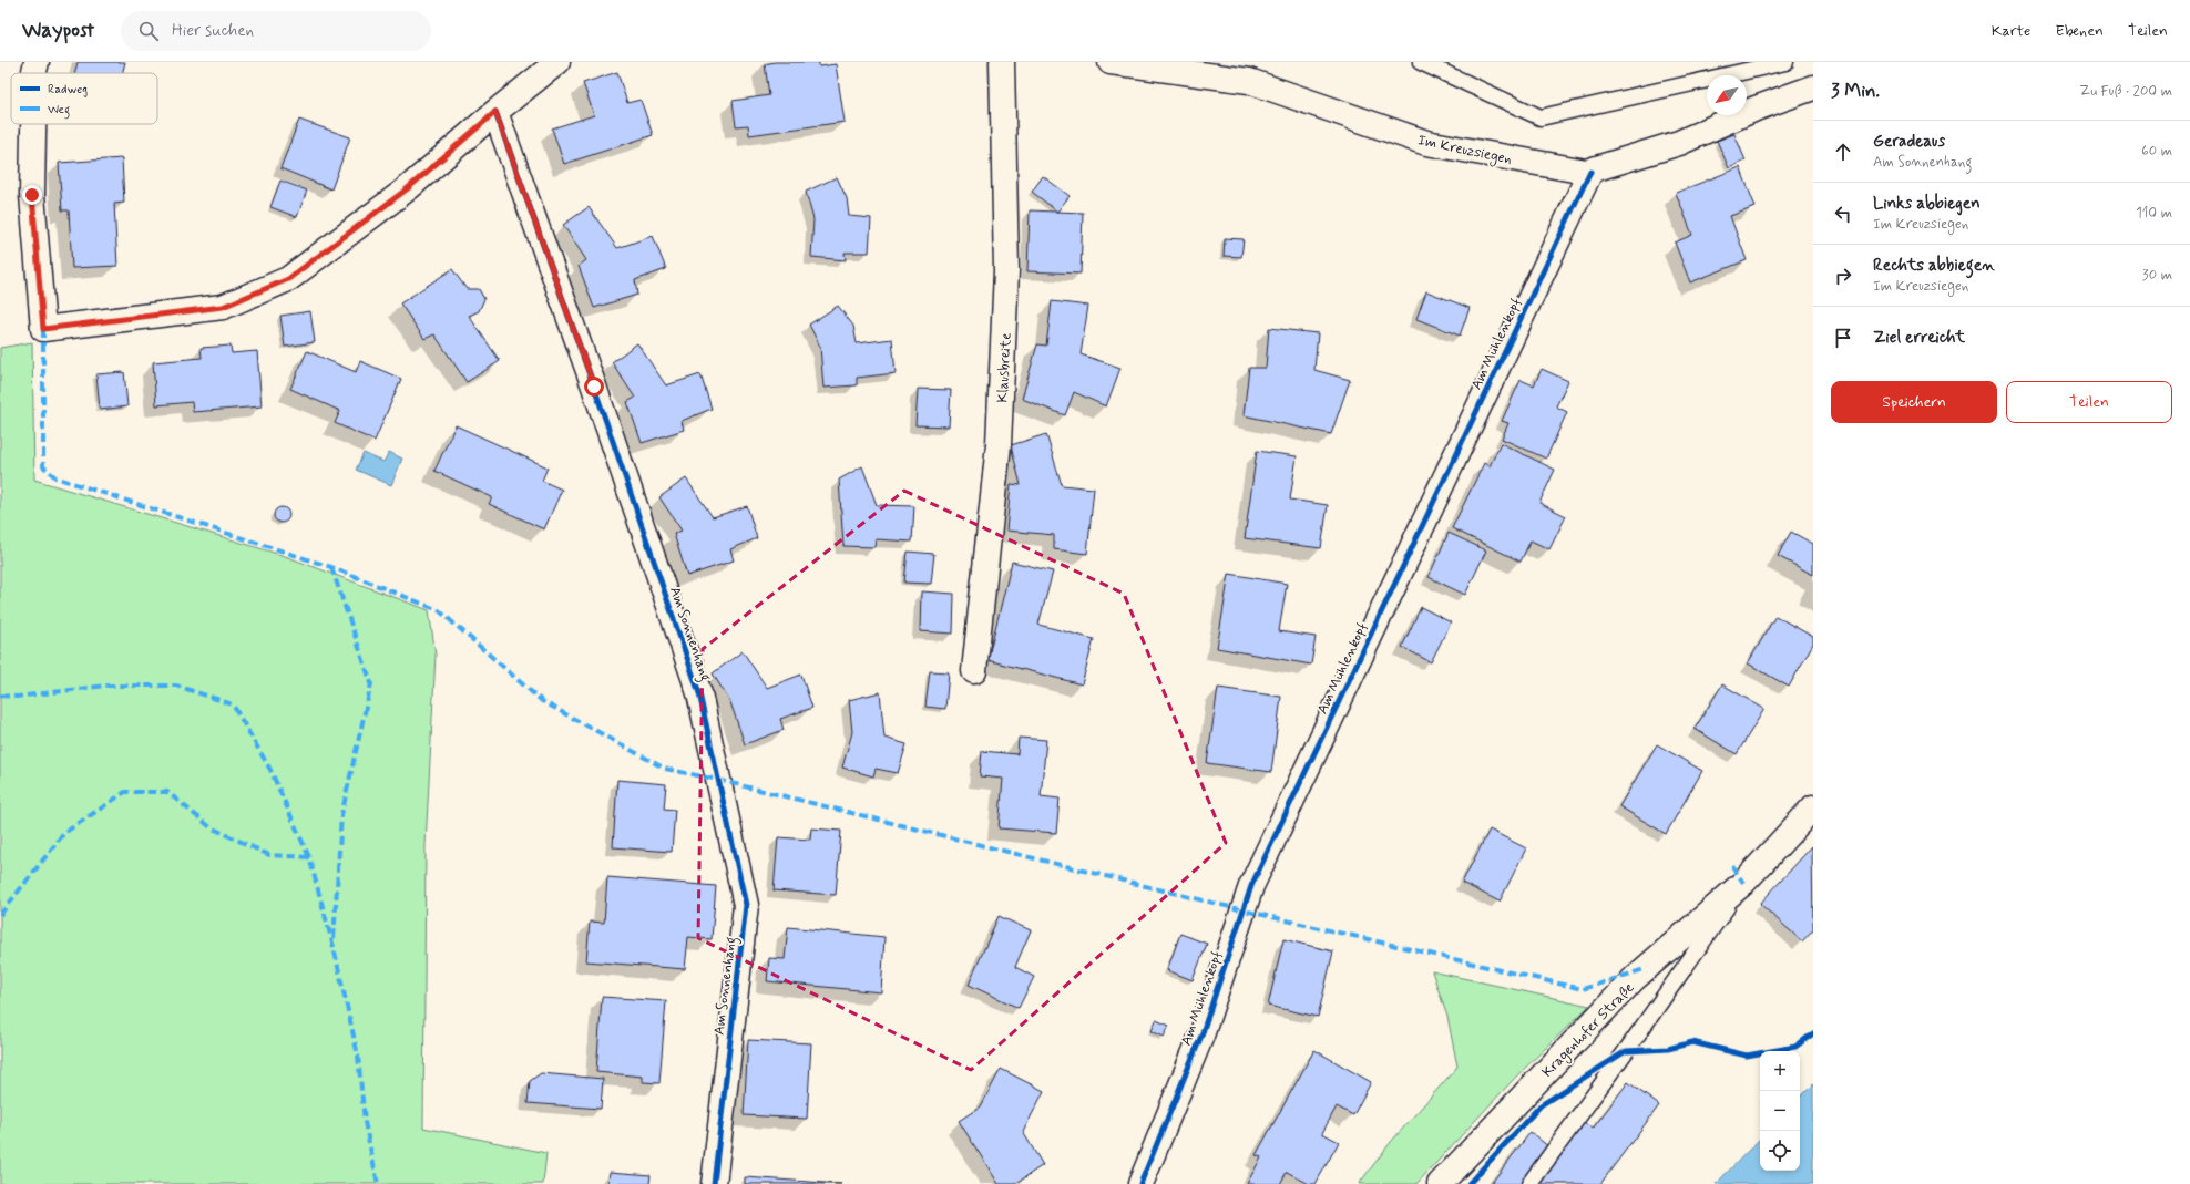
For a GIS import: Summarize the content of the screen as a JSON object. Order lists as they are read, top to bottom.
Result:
{
  "streets": {
    "street": [
      "Im Kreuzsiegen",
      "Am Mühlenkopf",
      "Klausbreite",
      "Am Sonnenhang",
      "Kragenhofer Straße"
    ]
  },
  "crossings": [
    ["Im Kreuzsiegen", "Am Mühlenkopf"]
  ],
  "legend": ["Radweg", "Weg"],
  "north": "bottom left",
  "page": {
    "header": "Waypost",
    "search": "Hier suchen",
    "nav": ["Karte", "Ebenen", "Teilen"],
    "heading": ["3 Min.", "Zu Fuß · 200 m"],
    "list": [
      ["Geradeaus", "Am Sonnenhang", "60 m"],
      ["Links abbiegen", "Im Kreuzsiegen", "110 m"],
      ["Rechts abbiegen", "Im Kreuzsiegen", "30 m"],
      "Ziel erreicht"
    ],
    "buttons": ["Speichern", "Teilen"],
    "map_buttons": ["+", "−"]
  }
}
